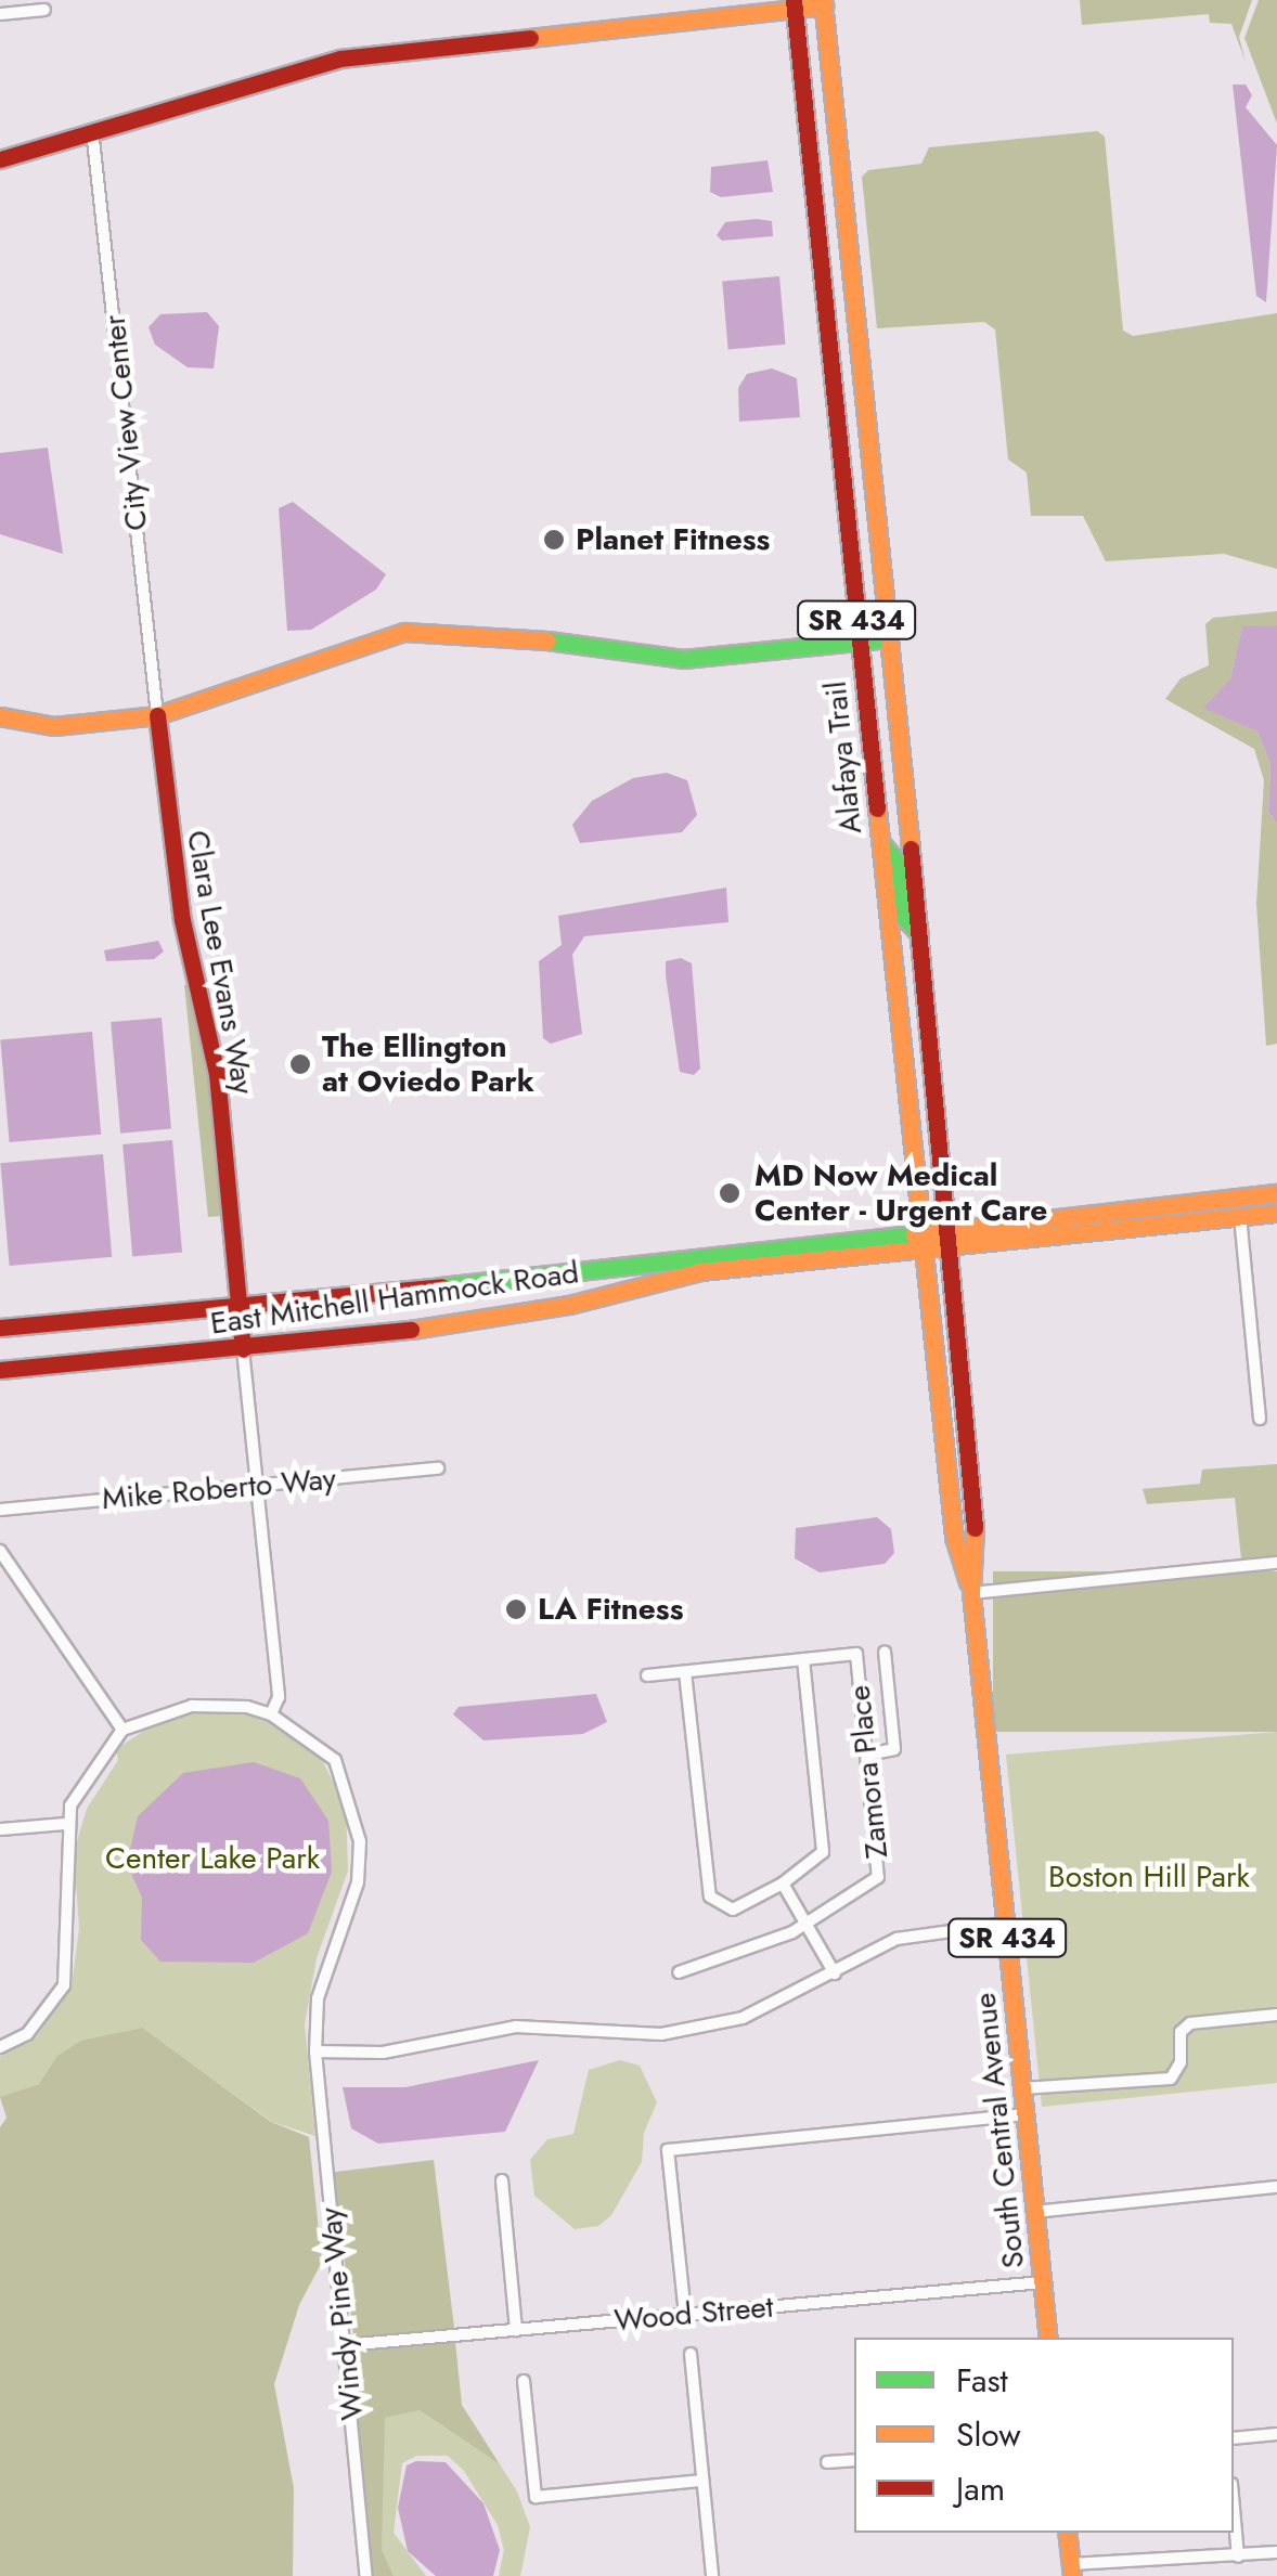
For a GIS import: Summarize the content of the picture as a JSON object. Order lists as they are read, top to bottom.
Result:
{
  "streets": {
    "main road": [
      "SR 434",
      "Alafaya Trail",
      "Clara Lee Evans Way",
      "East Mitchell Hammock Road",
      "South Central Avenue"
    ],
    "street": [
      "City View Center",
      "Mike Roberto Way",
      "Zamora Place",
      "Windy Pine Way",
      "Wood Street"
    ]
  },
  "crossings": [
    ["City View Center", "Clara Lee Evans Way"],
    ["Alafaya Trail", "East Mitchell Hammock Road"],
    ["Alafaya Trail", "South Central Avenue"],
    ["Clara Lee Evans Way", "East Mitchell Hammock Road"],
    ["East Mitchell Hammock Road", "South Central Avenue"],
    ["South Central Avenue", "Wood Street"],
    ["Windy Pine Way", "Wood Street"]
  ],
  "parks": ["Center Lake Park", "Boston Hill Park"],
  "places": [
    "Planet Fitness",
    "The Ellington at Oviedo Park",
    "MD Now Medical Center - Urgent Care",
    "LA Fitness"
  ],
  "legend": ["Fast", "Slow", "Jam"]
}
